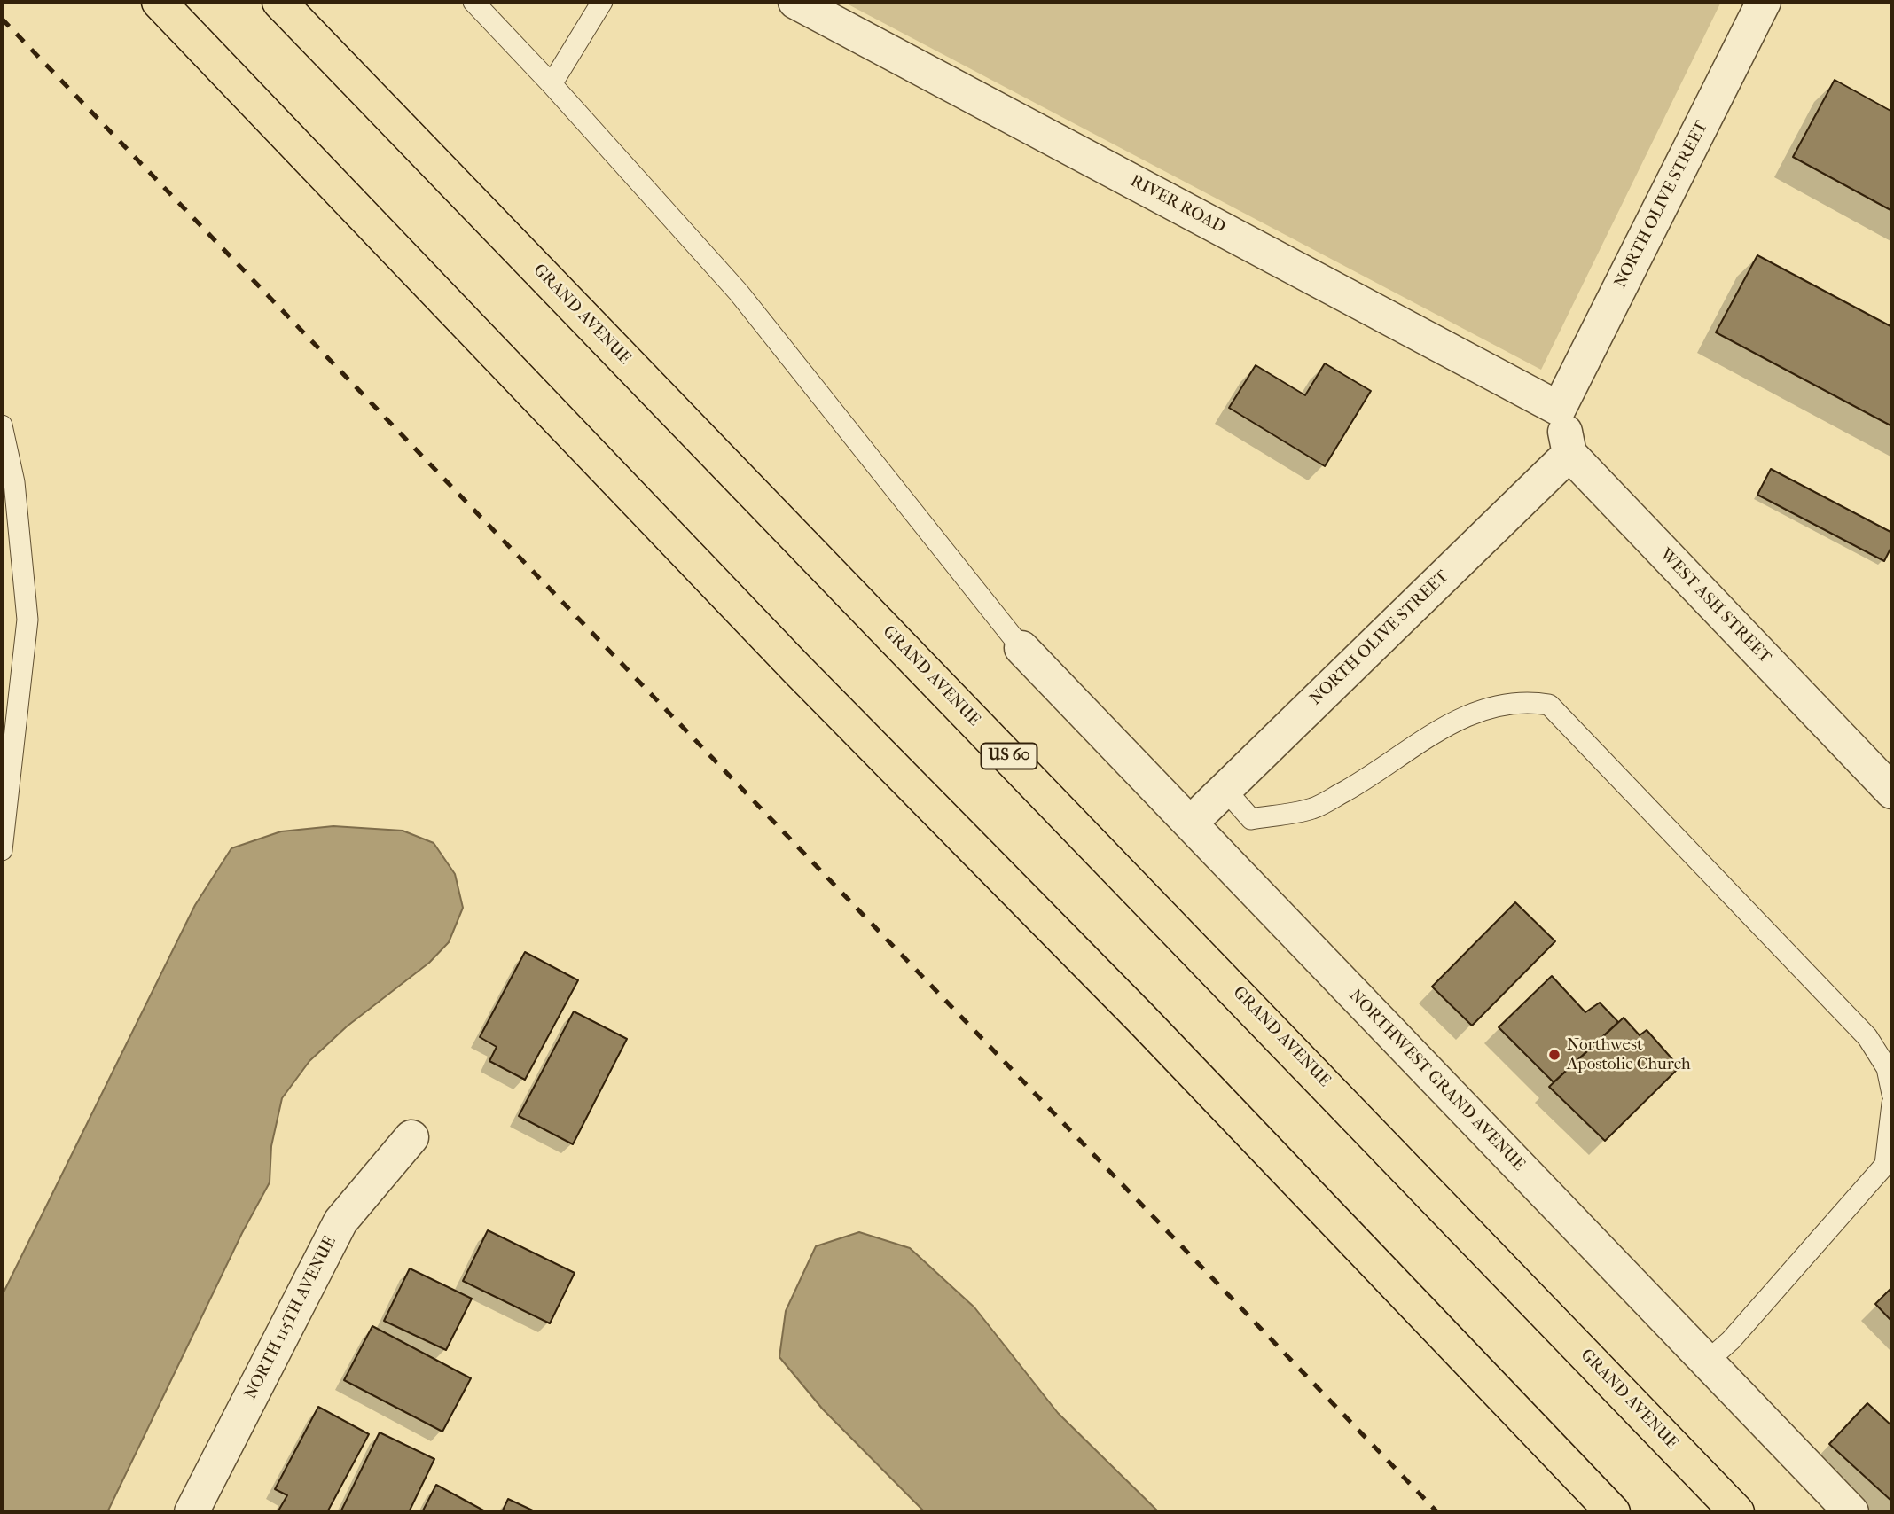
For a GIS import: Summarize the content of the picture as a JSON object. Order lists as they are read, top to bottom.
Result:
{
  "streets": {
    "highway": ["GRAND AVENUE", "US 60"],
    "street": [
      "RIVER ROAD",
      "NORTH OLIVE STREET",
      "WEST ASH STREET",
      "NORTHWEST GRAND AVENUE",
      "NORTH 115TH AVENUE"
    ]
  },
  "crossings": [
    ["RIVER ROAD", "NORTH OLIVE STREET"],
    ["NORTH OLIVE STREET", "WEST ASH STREET"],
    ["NORTH OLIVE STREET", "NORTHWEST GRAND AVENUE"]
  ],
  "places": ["Northwest Apostolic Church"]
}
